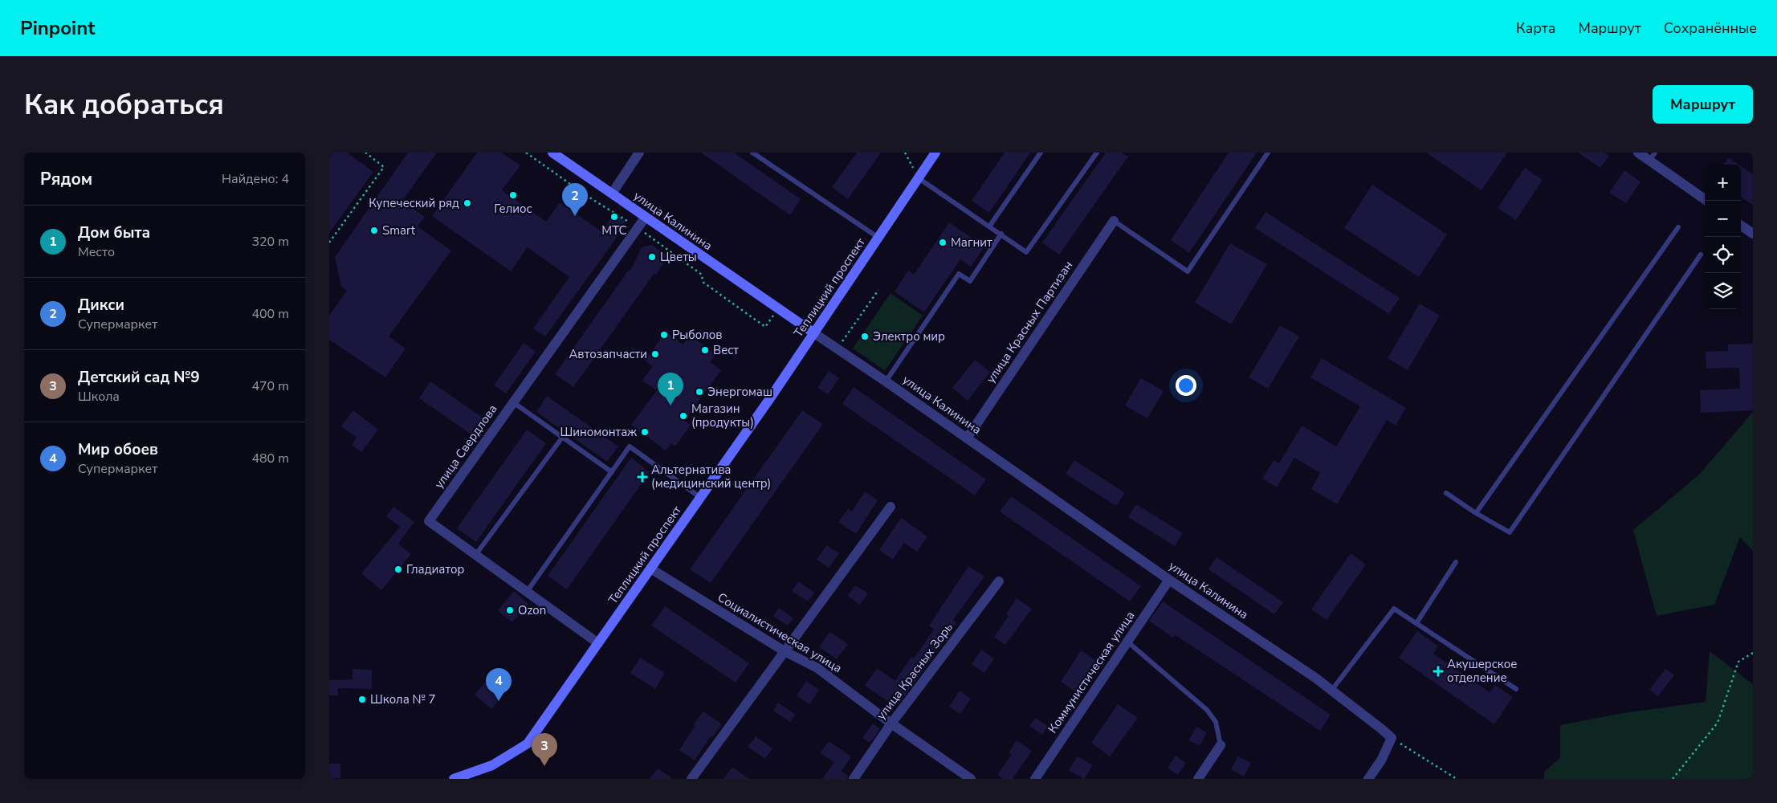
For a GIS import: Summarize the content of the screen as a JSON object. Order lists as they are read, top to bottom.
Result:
{
  "streets": {
    "main road": ["улица Калинина", "Теплицкий проспект"],
    "street": [
      "улица Красных Партизан",
      "улица Свердлова",
      "Социалистическая улица",
      "улица Красных Зорь",
      "Коммунистическая улица"
    ]
  },
  "crossings": [
    ["улица Калинина", "Теплицкий проспект"],
    ["улица Калинина", "улица Красных Партизан"],
    ["улица Калинина", "улица Свердлова"],
    ["улица Калинина", "Коммунистическая улица"],
    ["Теплицкий проспект", "улица Свердлова"],
    ["Теплицкий проспект", "Социалистическая улица"],
    ["Социалистическая улица", "улица Красных Зорь"]
  ],
  "places": {
    "other": [
      "Гелиос",
      "Купеческий ряд",
      "МТС",
      "Smart",
      "Магнит",
      "Цветы",
      "Рыболов",
      "Электро мир",
      "Вест",
      "Автозапчасти",
      "Энергомаш",
      "Магазин (продукты)",
      "Шиномонтаж",
      "Гладиатор",
      "Ozon",
      "Школа № 7"
    ],
    "health": ["Альтернатива (медицинский центр)", "Акушерское отделение"]
  },
  "page": {
    "header": "Pinpoint",
    "nav": ["Карта", "Маршрут", "Сохранённые"],
    "buttons": "Маршрут",
    "title": "Как добраться",
    "heading": ["Рядом", "Найдено: 4"],
    "map_buttons": ["+", "−"],
    "pins": [
      "2",
      "1",
      "4",
      "3"
    ],
    "list": [
      {
        "mark": "1",
        "name": "Дом быта",
        "note": "Место",
        "value": "320 m"
      },
      {
        "mark": "2",
        "name": "Дикси",
        "note": "Супермаркет",
        "value": "400 m"
      },
      {
        "mark": "3",
        "name": "Детский сад №9",
        "note": "Школа",
        "value": "470 m"
      },
      {
        "mark": "4",
        "name": "Мир обоев",
        "note": "Супермаркет",
        "value": "480 m"
      }
    ]
  }
}
